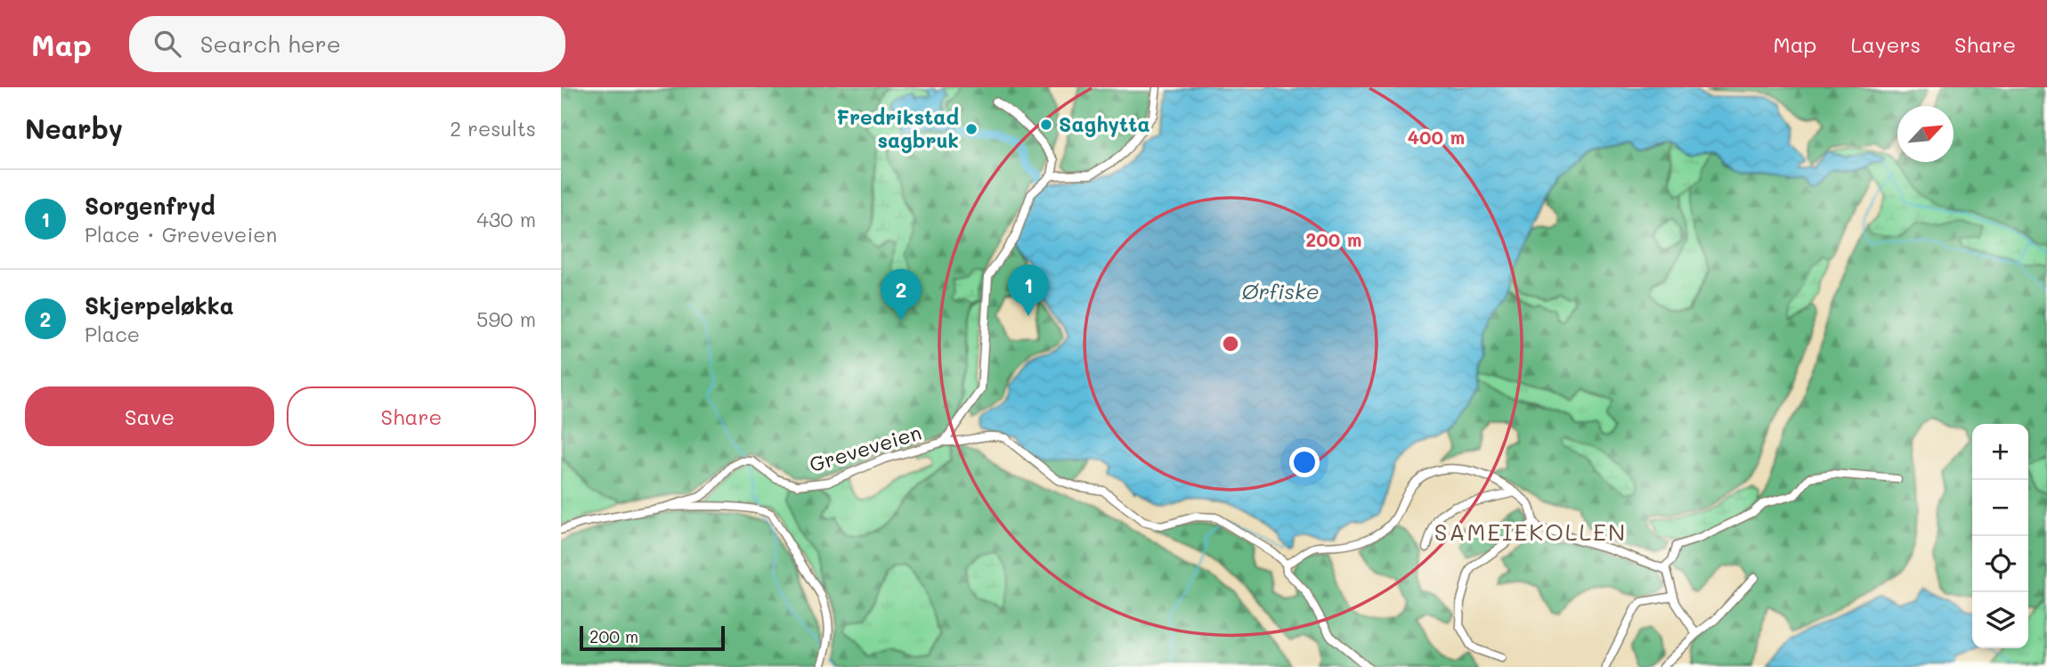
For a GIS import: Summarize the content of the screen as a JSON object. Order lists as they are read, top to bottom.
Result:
{
  "streets": {
    "street": ["Greveveien"]
  },
  "districts": ["SAMEIEKOLLEN"],
  "water": ["Ørfiske"],
  "places": ["Saghytta", "Fredrikstad sagbruk"],
  "scale_bar": "200 m",
  "north": "top right",
  "page": {
    "header": "Map",
    "search": "Search here",
    "nav": ["Map", "Layers", "Share"],
    "heading": ["Nearby", "2 results"],
    "list": [
      {
        "mark": "1",
        "name": "Sorgenfryd",
        "note": "Place · Greveveien",
        "value": "430 m"
      },
      {
        "mark": "2",
        "name": "Skjerpeløkka",
        "note": "Place",
        "value": "590 m"
      }
    ],
    "pins": ["1", "2"],
    "buttons": ["Save", "Share"],
    "map_buttons": ["+", "−"],
    "scale": "200 m"
  },
  "rings": ["400 m", "200 m"]
}
